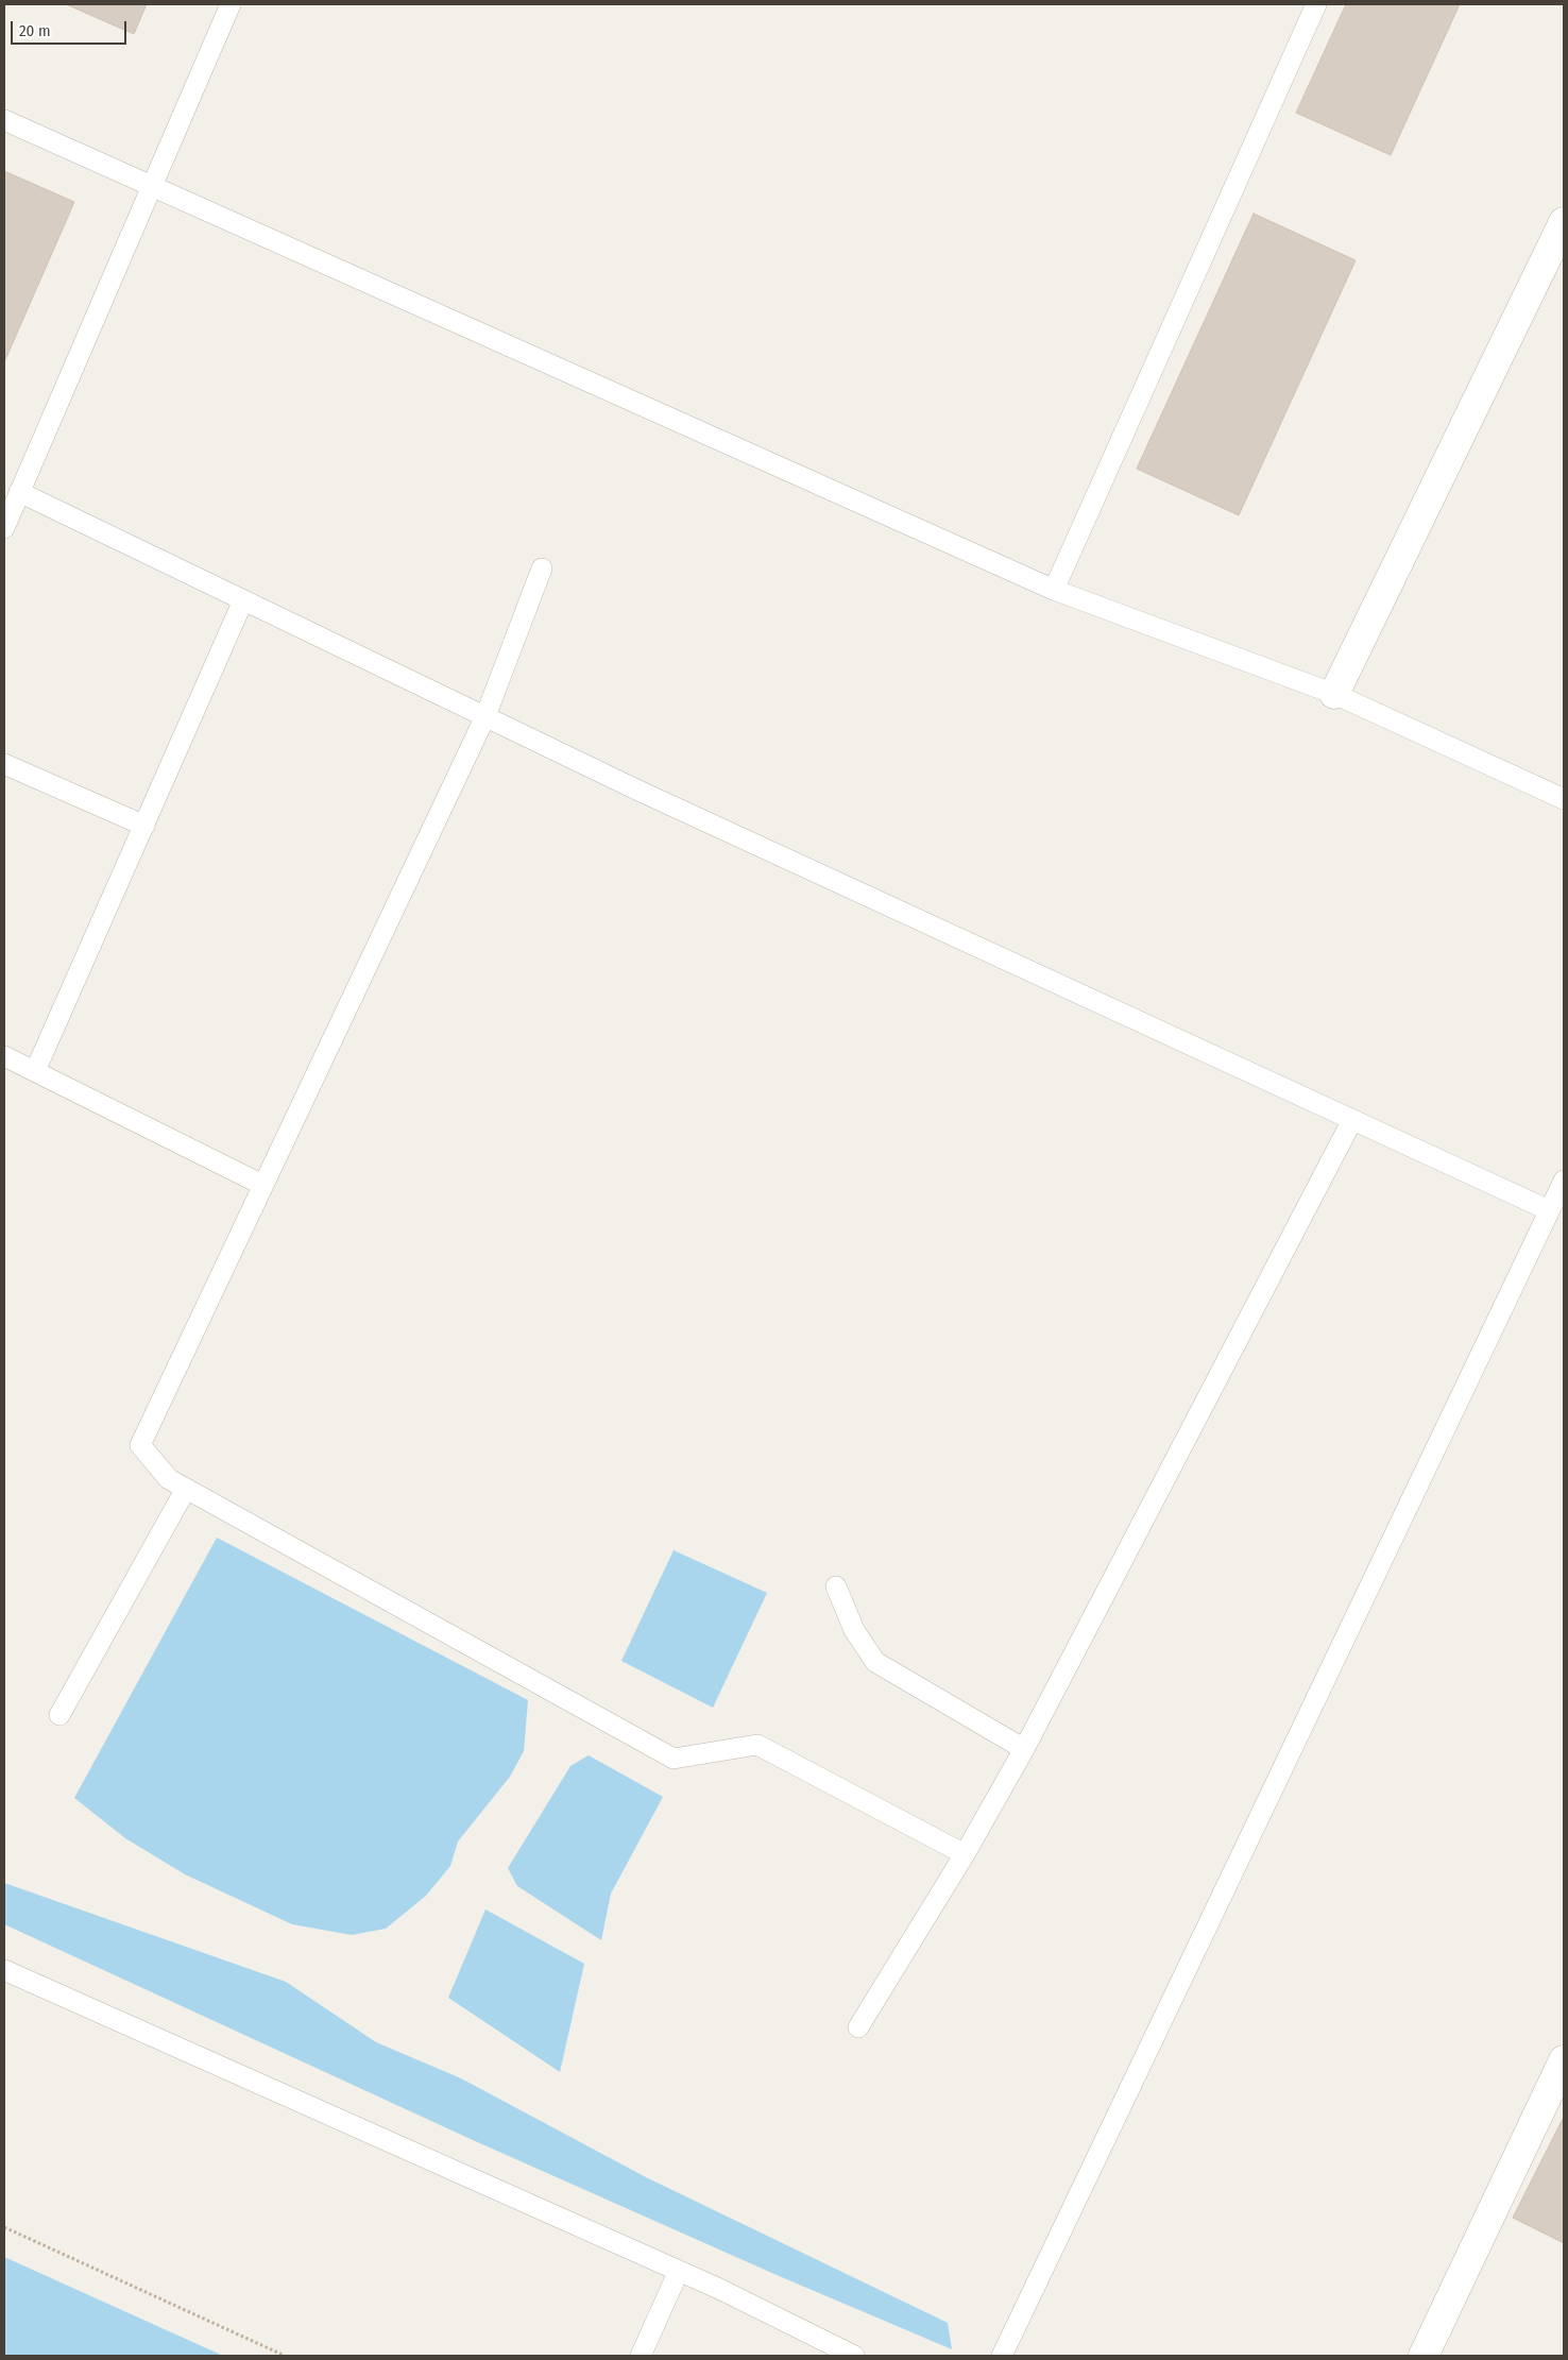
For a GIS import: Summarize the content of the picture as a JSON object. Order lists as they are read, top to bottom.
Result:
{
  "scale_bar": "20 m"
}
